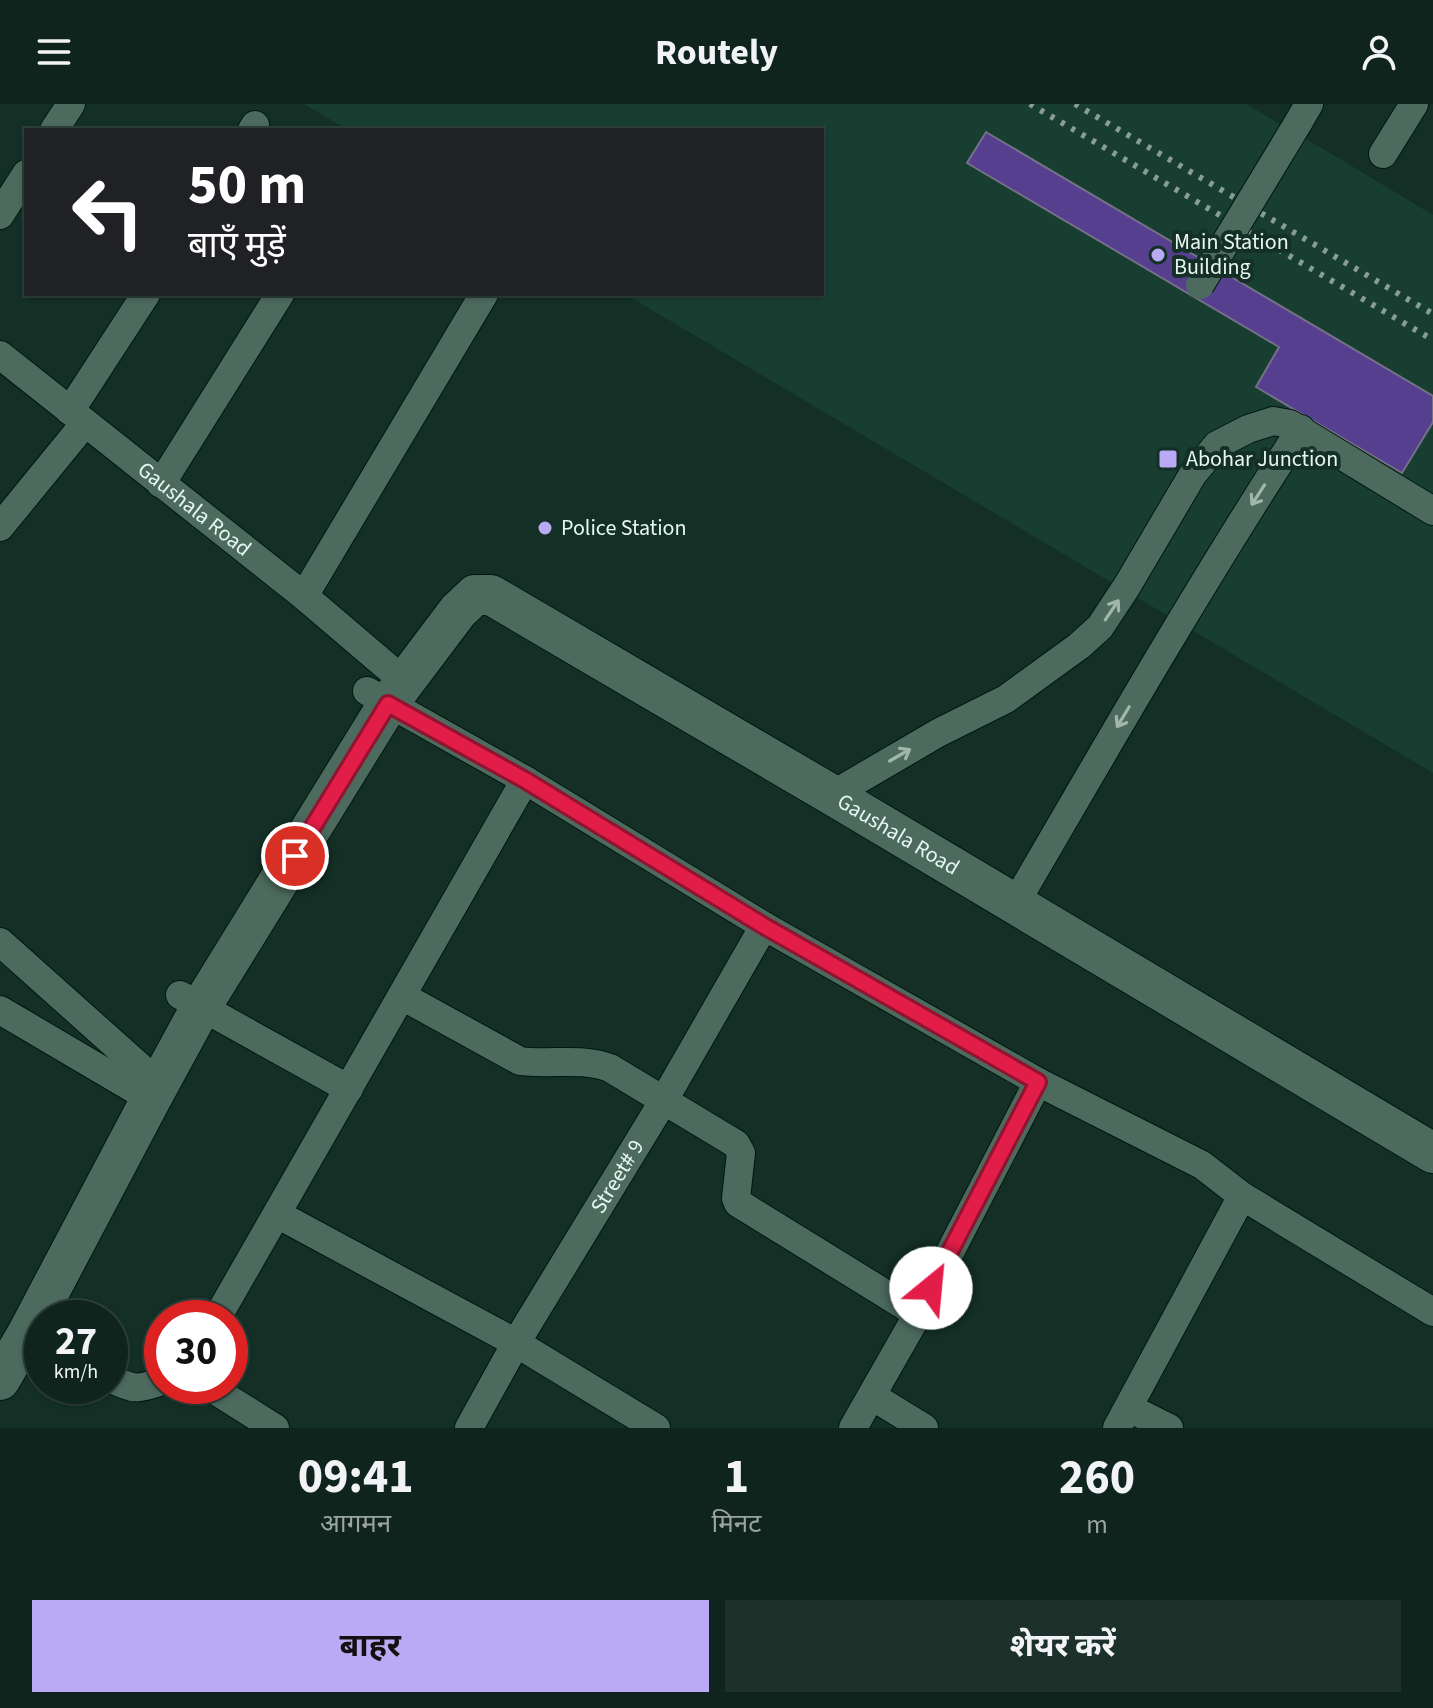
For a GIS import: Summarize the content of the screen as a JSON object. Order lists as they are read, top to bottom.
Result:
{
  "streets": {
    "street": ["Gaushala Road", "Street# 9"]
  },
  "places": {
    "other": ["Main Station Building", "Police Station"],
    "transit": ["Abohar Junction"]
  },
  "page": {
    "header": "Routely",
    "turn": ["50 m", "बाएँ मुड़ें"],
    "speed": "27 km/h",
    "limit": "30",
    "eta": [
      "09:41",
      "आगमन",
      "1",
      "मिनट",
      "260",
      "m"
    ],
    "buttons": ["बाहर", "शेयर करें"]
  }
}
